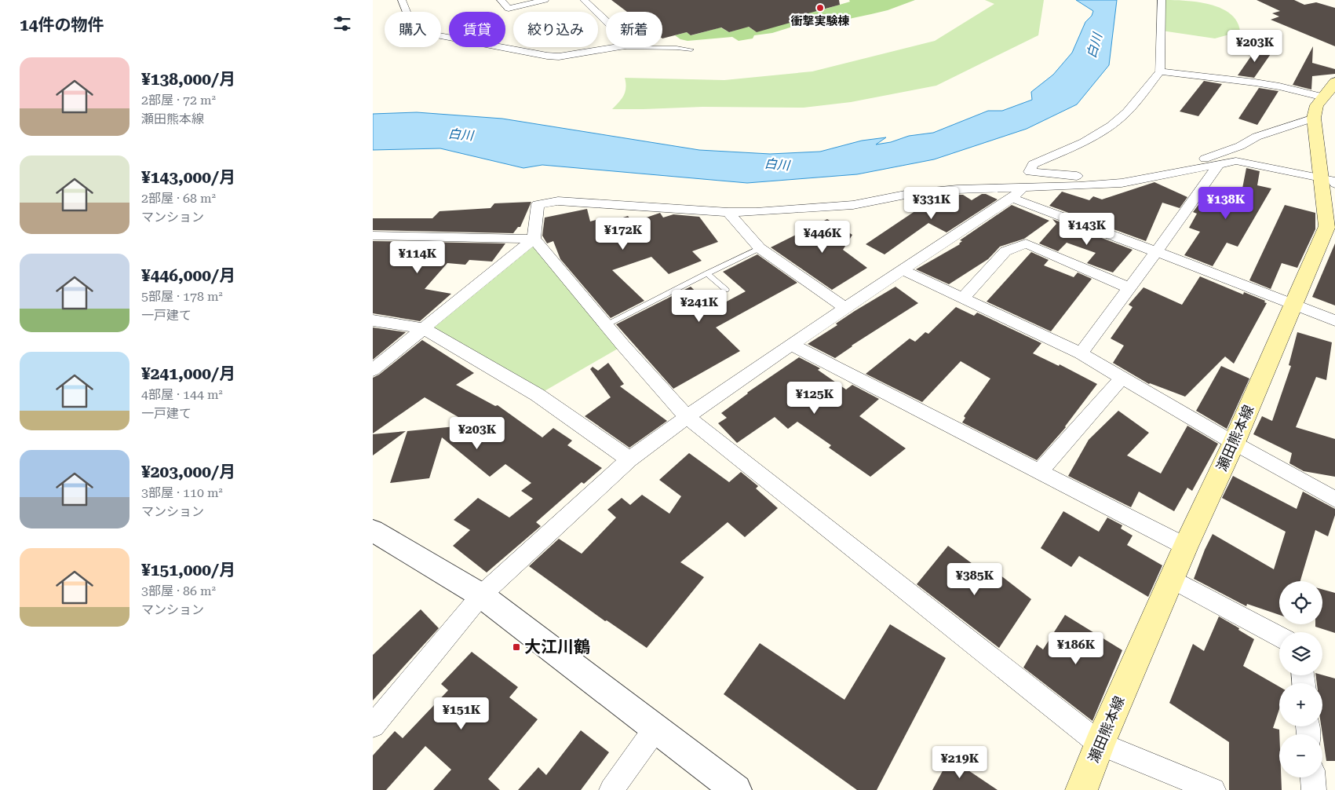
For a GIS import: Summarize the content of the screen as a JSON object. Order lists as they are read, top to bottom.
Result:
{
  "streets": {
    "main road": ["瀬田熊本線"]
  },
  "water": ["白川"],
  "places": {
    "other": ["衝撃実験棟"],
    "transit": ["大江川鶴"]
  },
  "page": {
    "heading": "14件の物件",
    "chip": [
      "購入",
      "賃貸",
      "絞り込み",
      "新着"
    ],
    "price": [
      "¥203K",
      "¥331K",
      "¥138K",
      "¥143K",
      "¥172K",
      "¥446K",
      "¥114K",
      "¥241K",
      "¥125K",
      "¥203K",
      "¥385K",
      "¥186K",
      "¥151K",
      "¥219K"
    ],
    "list": [
      {
        "name": "¥138,000/月",
        "note": "2部屋 · 72 m² · 瀬田熊本線"
      },
      {
        "name": "¥143,000/月",
        "note": "2部屋 · 68 m² · マンション"
      },
      {
        "name": "¥446,000/月",
        "note": "5部屋 · 178 m² · 一戸建て"
      },
      {
        "name": "¥241,000/月",
        "note": "4部屋 · 144 m² · 一戸建て"
      },
      {
        "name": "¥203,000/月",
        "note": "3部屋 · 110 m² · マンション"
      },
      {
        "name": "¥151,000/月",
        "note": "3部屋 · 86 m² · マンション"
      }
    ],
    "map_buttons": ["+", "−"]
  }
}
